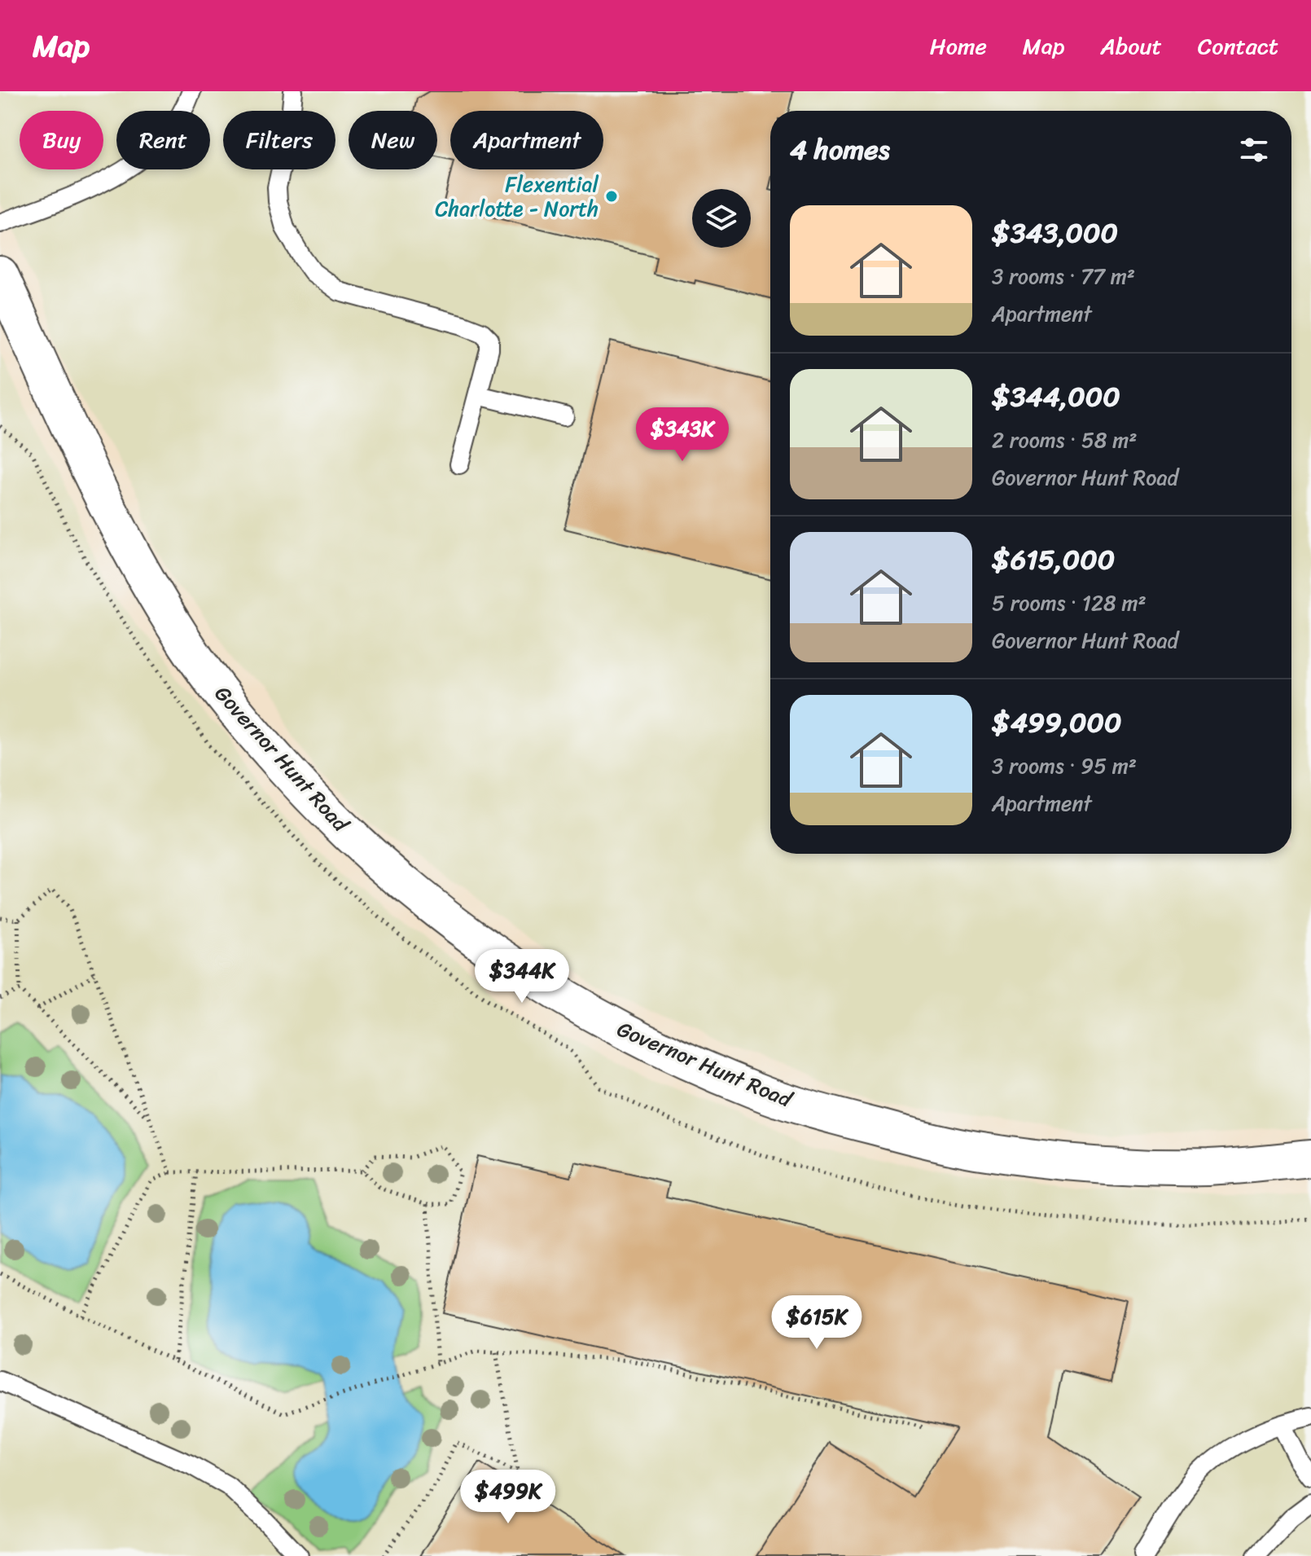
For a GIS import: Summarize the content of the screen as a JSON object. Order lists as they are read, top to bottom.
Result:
{
  "streets": {
    "street": ["Governor Hunt Road"]
  },
  "places": ["Flexential Charlotte - North"],
  "page": {
    "header": "Map",
    "nav": [
      "Home",
      "Map",
      "About",
      "Contact"
    ],
    "chip": [
      "Buy",
      "Rent",
      "Filters",
      "New",
      "Apartment"
    ],
    "heading": "4 homes",
    "list": [
      {
        "name": "$343,000",
        "note": "3 rooms · 77 m² · Apartment"
      },
      {
        "name": "$344,000",
        "note": "2 rooms · 58 m² · Governor Hunt Road"
      },
      {
        "name": "$615,000",
        "note": "5 rooms · 128 m² · Governor Hunt Road"
      },
      {
        "name": "$499,000",
        "note": "3 rooms · 95 m² · Apartment"
      }
    ],
    "price": [
      "$343K",
      "$344K",
      "$615K",
      "$499K"
    ]
  }
}
